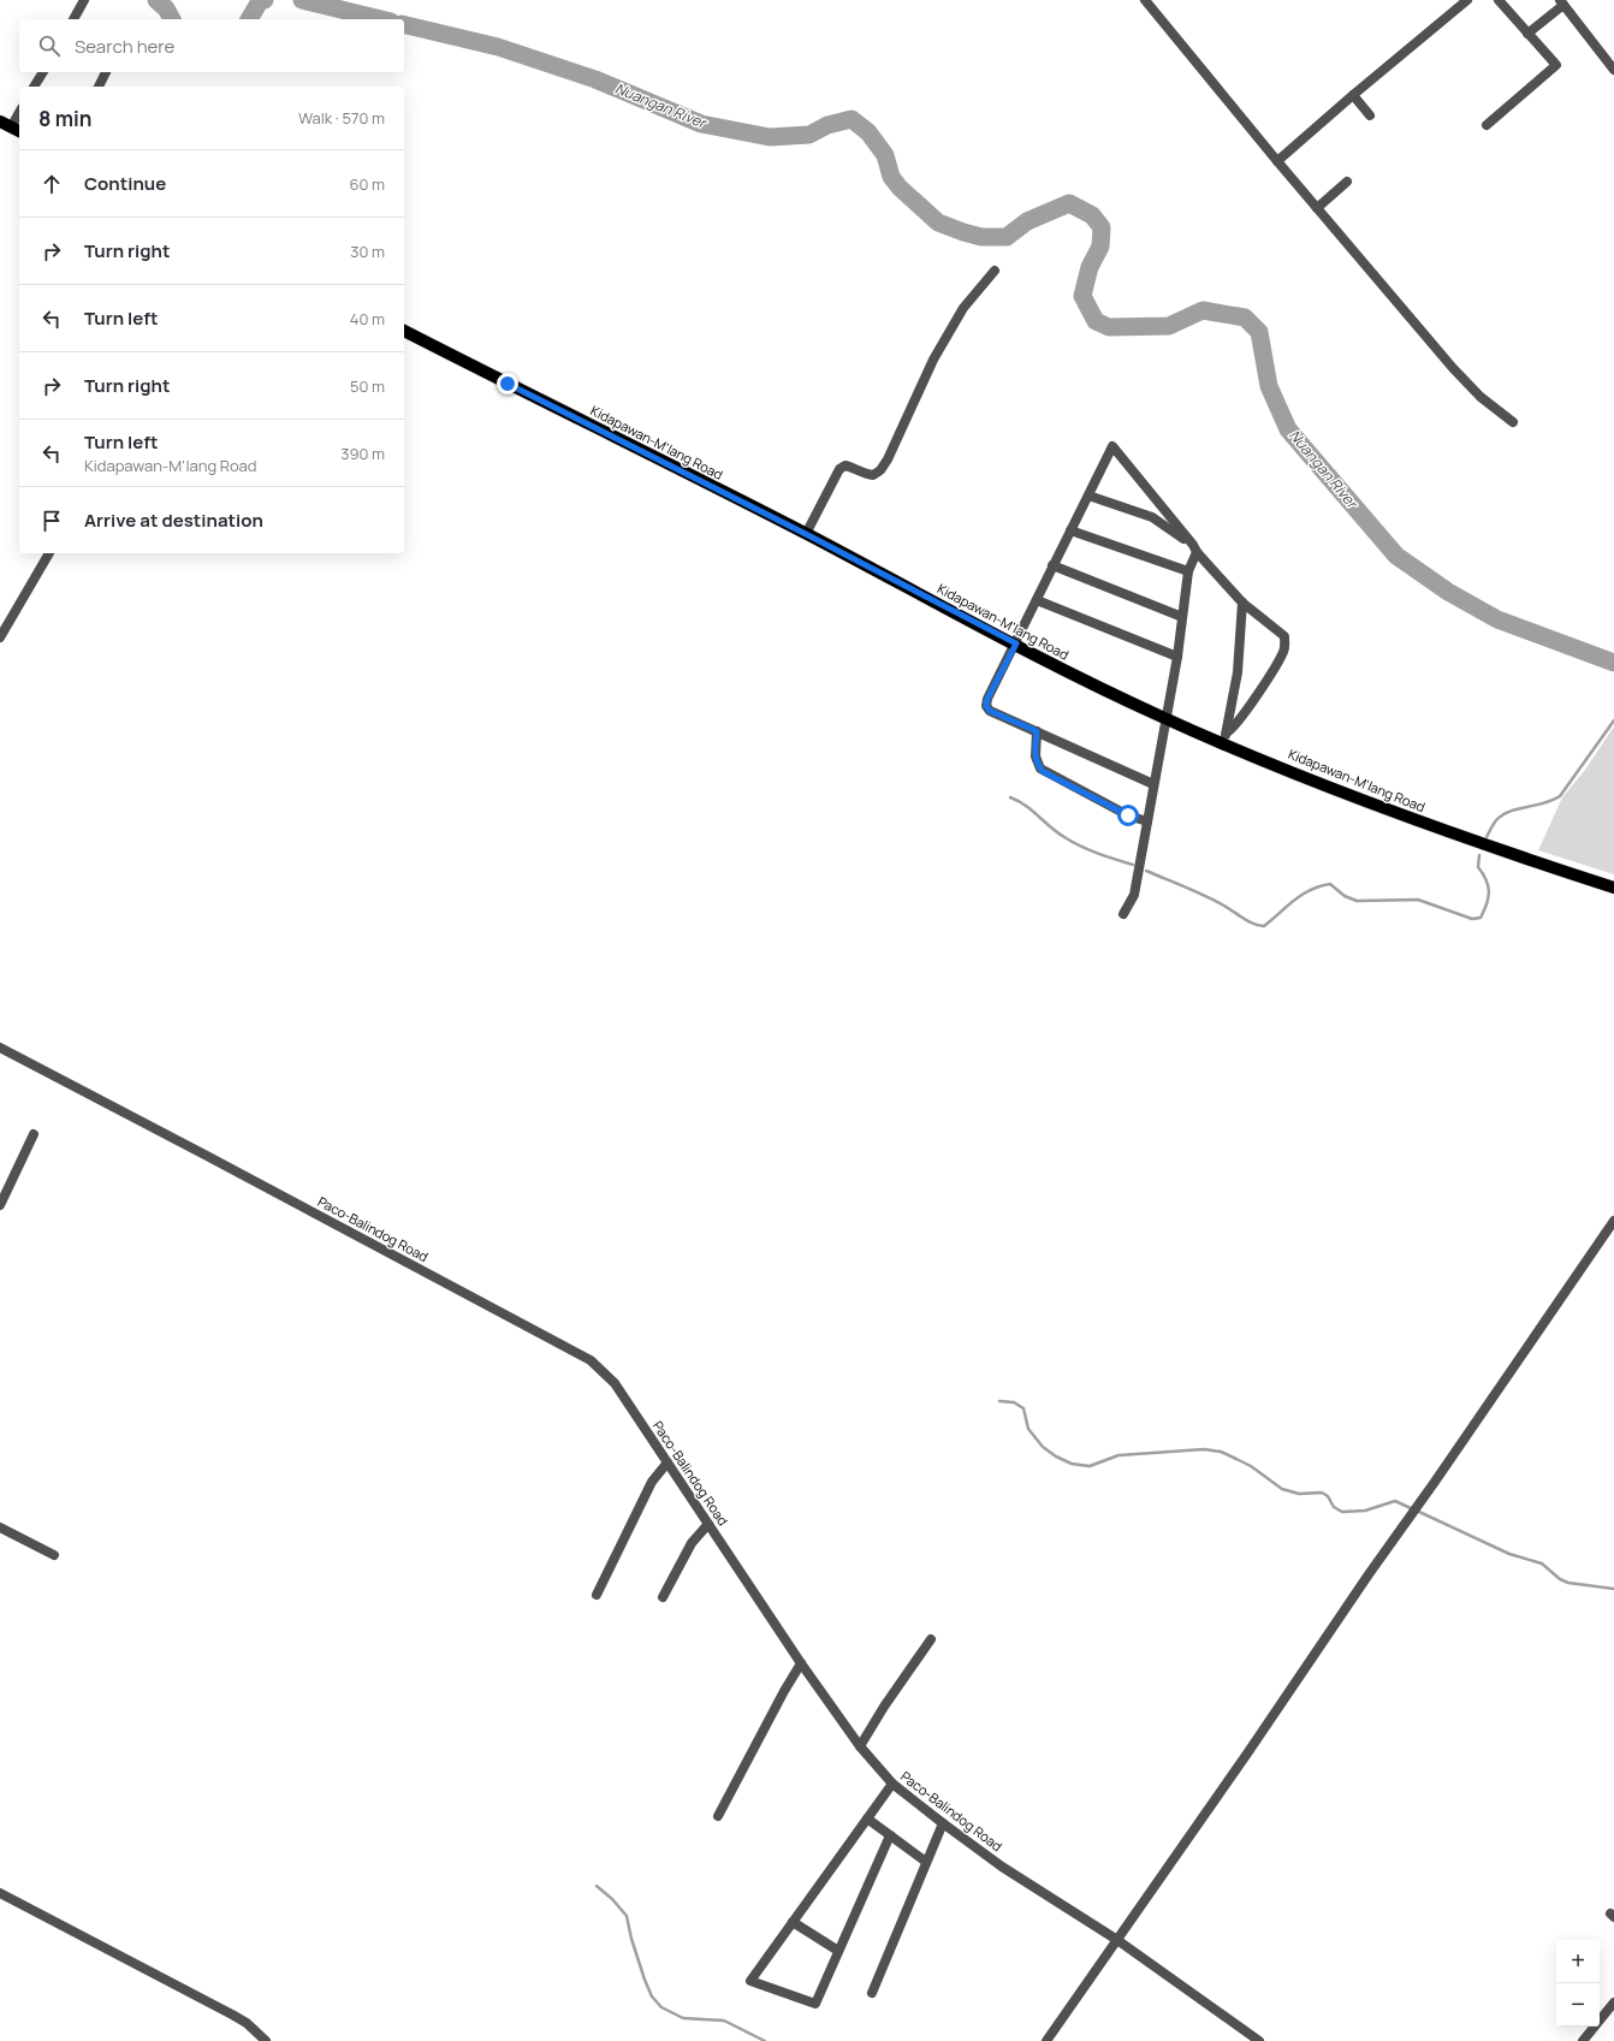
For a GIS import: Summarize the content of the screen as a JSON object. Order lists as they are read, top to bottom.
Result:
{
  "streets": {
    "main road": ["Kidapawan-M'lang Road"],
    "street": ["Paco-Balindog Road"]
  },
  "water": ["Nuangan River"],
  "page": {
    "search": "Search here",
    "heading": ["8 min", "Walk · 570 m"],
    "list": [
      ["Continue", "60 m"],
      ["Turn right", "30 m"],
      ["Turn left", "40 m"],
      ["Turn right", "50 m"],
      ["Turn left", "Kidapawan-M'lang Road", "390 m"],
      "Arrive at destination"
    ],
    "map_buttons": ["+", "−"]
  }
}
